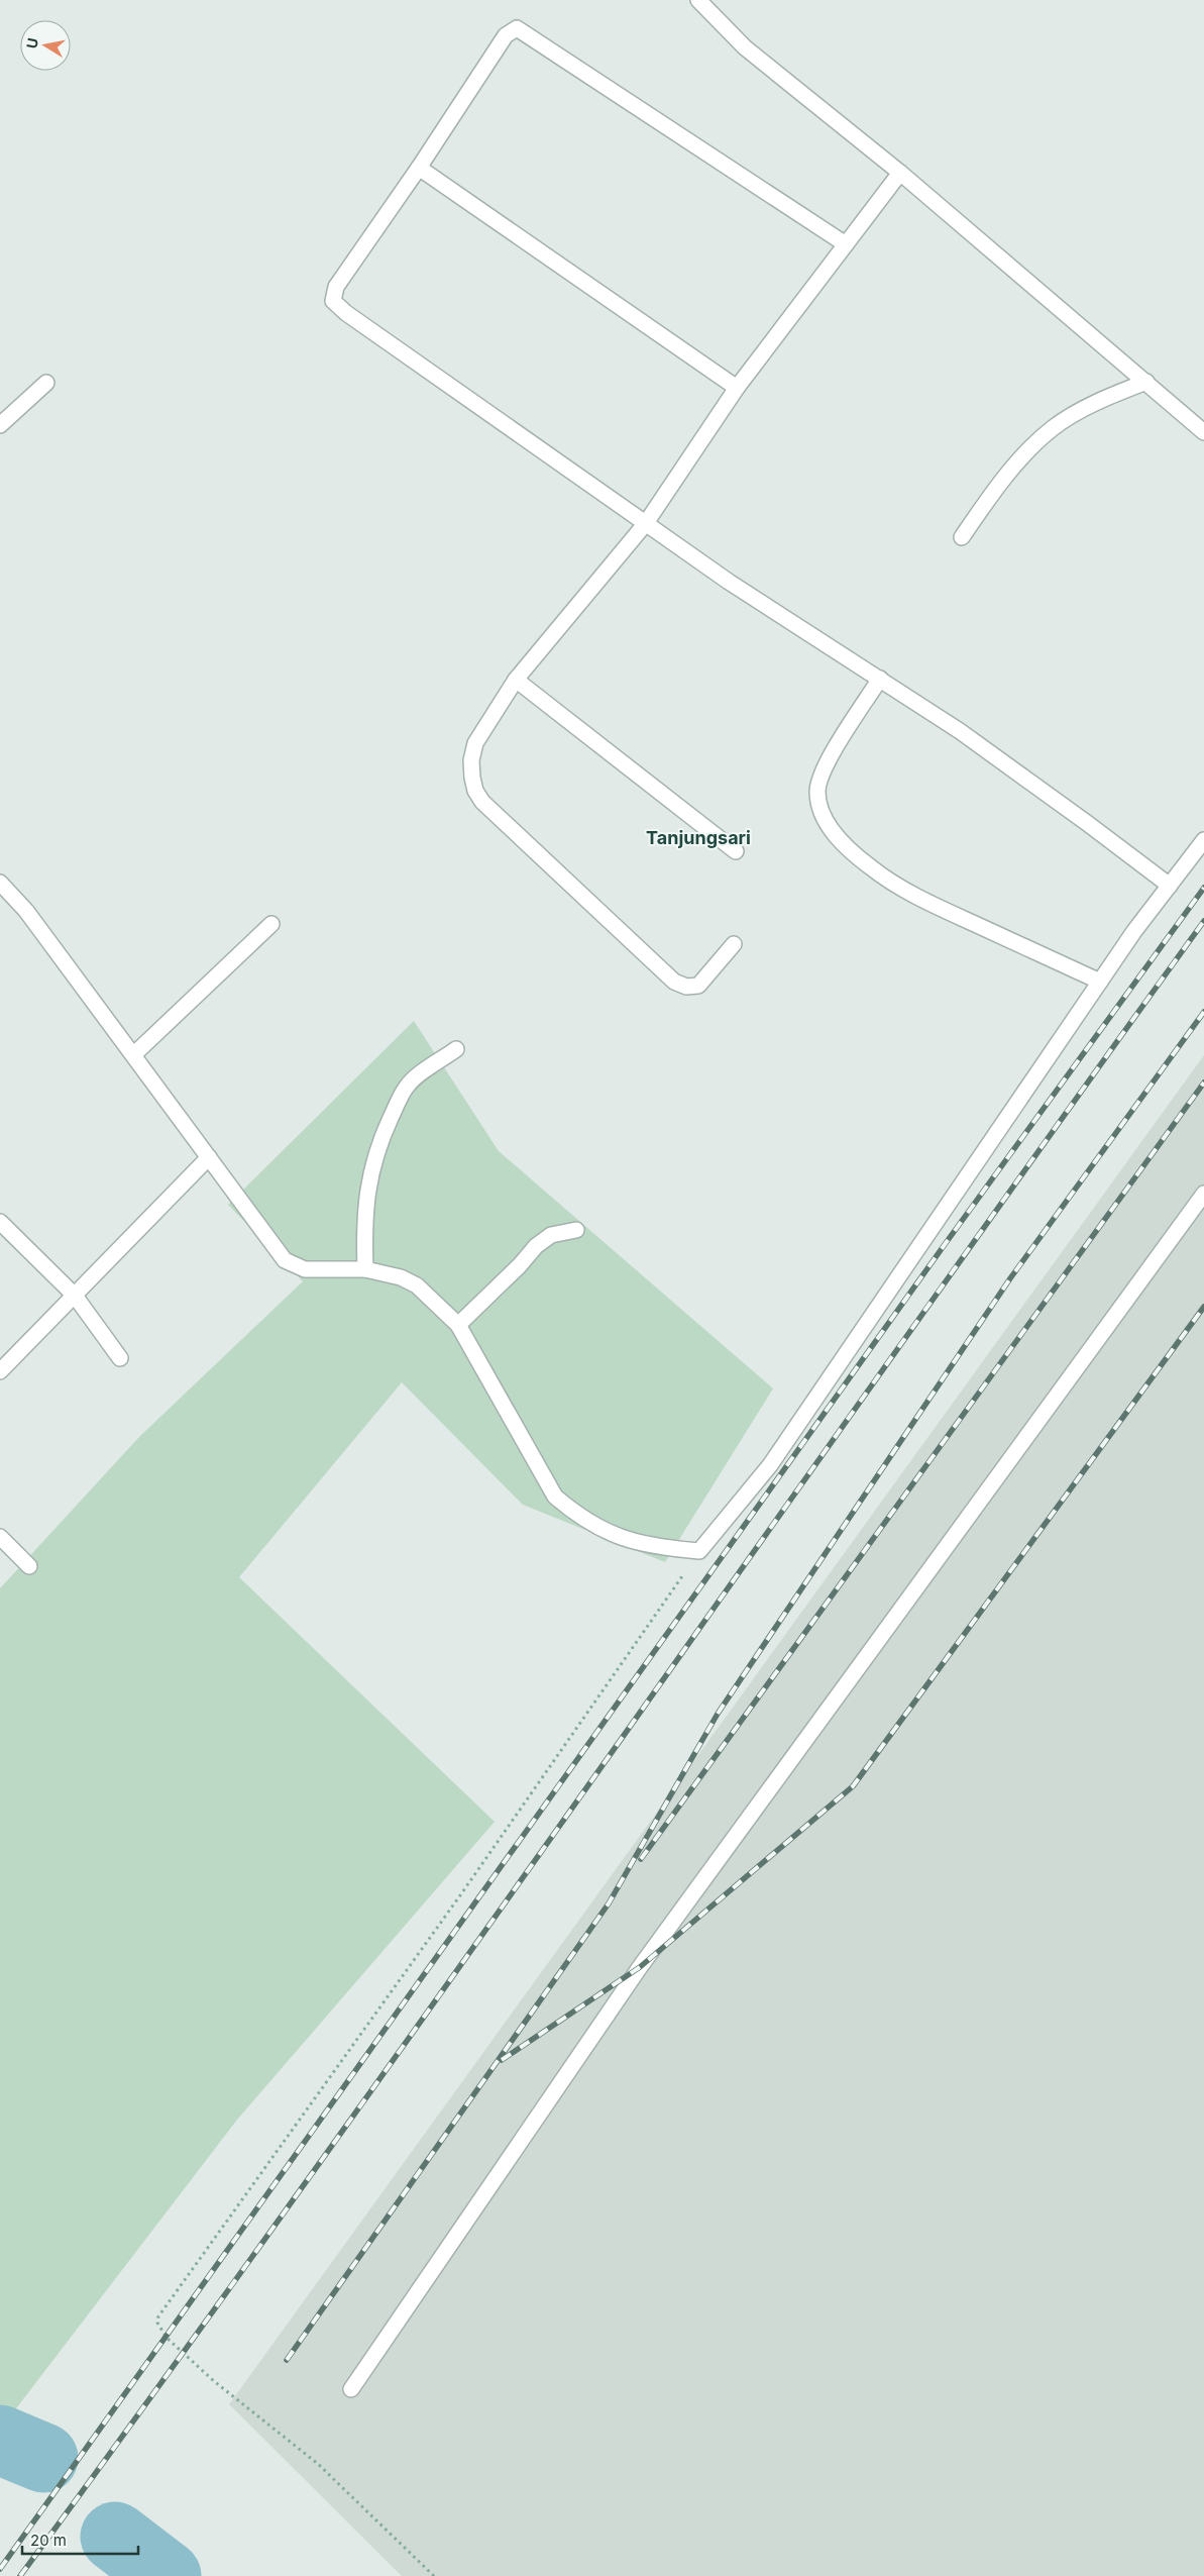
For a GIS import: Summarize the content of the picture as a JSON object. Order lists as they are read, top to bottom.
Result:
{
  "districts": ["Tanjungsari"],
  "scale_bar": "20 m",
  "north": "left"
}
